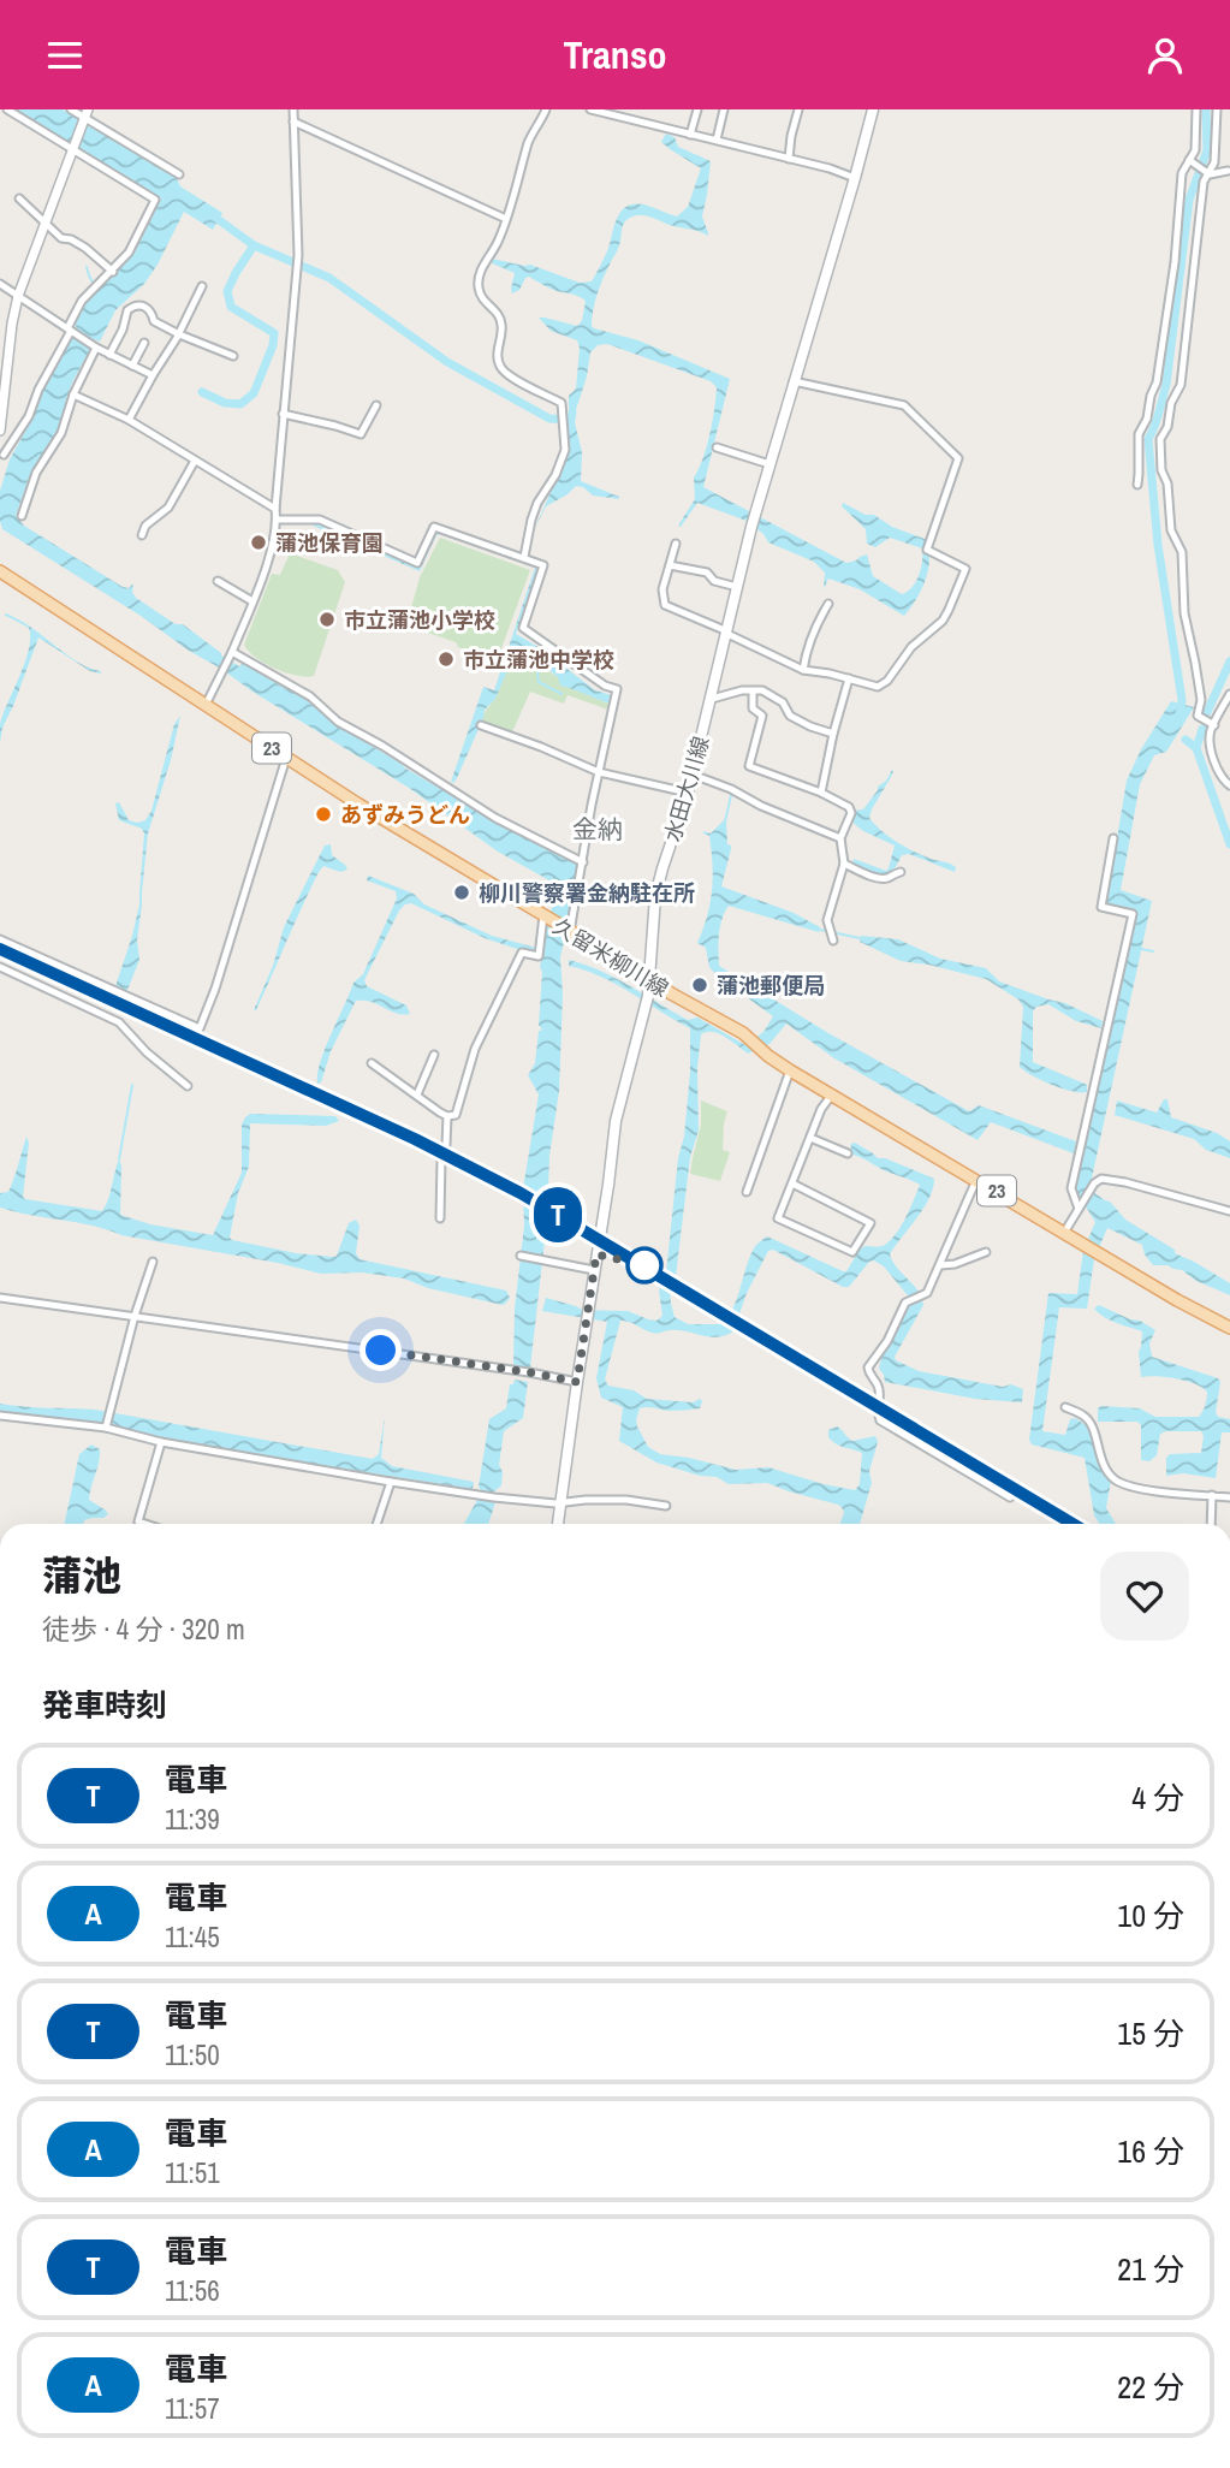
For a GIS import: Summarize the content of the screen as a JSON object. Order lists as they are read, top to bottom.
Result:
{
  "streets": {
    "main road": ["23", "水田大川線", "久留米柳川線"]
  },
  "crossings": [
    ["水田大川線", "久留米柳川線"]
  ],
  "districts": ["金納"],
  "places": [
    "蒲池保育園",
    "市立蒲池小学校",
    "市立蒲池中学校",
    "あずみうどん",
    "柳川警察署金納駐在所",
    "蒲池郵便局"
  ],
  "page": {
    "header": "Transo",
    "on_map": "T",
    "heading": [
      ["蒲池", "徒歩 · 4 分 · 320 m"],
      "発車時刻"
    ],
    "list": [
      {
        "mark": "T",
        "name": "電車",
        "note": "11:39",
        "value": "4 分"
      },
      {
        "mark": "A",
        "name": "電車",
        "note": "11:45",
        "value": "10 分"
      },
      {
        "mark": "T",
        "name": "電車",
        "note": "11:50",
        "value": "15 分"
      },
      {
        "mark": "A",
        "name": "電車",
        "note": "11:51",
        "value": "16 分"
      },
      {
        "mark": "T",
        "name": "電車",
        "note": "11:56",
        "value": "21 分"
      },
      {
        "mark": "A",
        "name": "電車",
        "note": "11:57",
        "value": "22 分"
      }
    ]
  }
}
